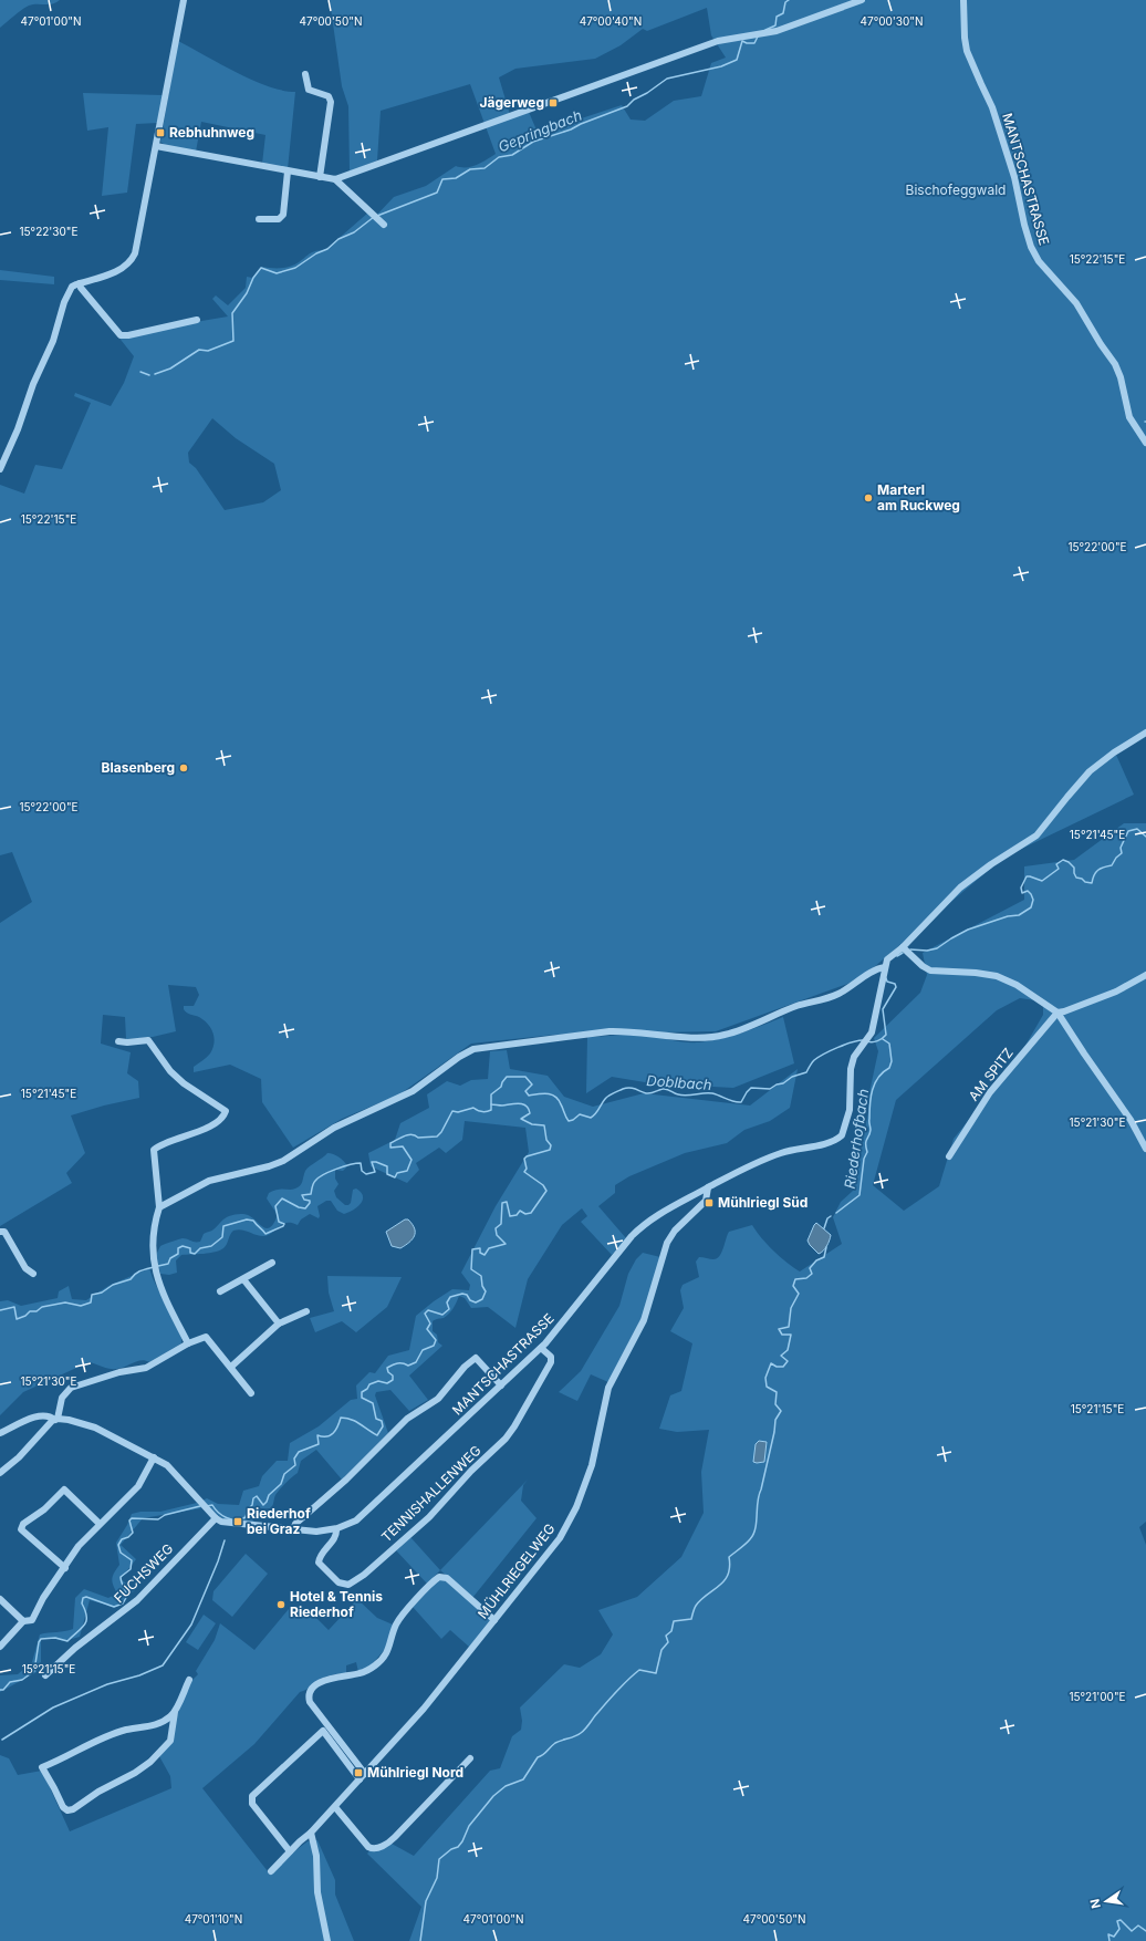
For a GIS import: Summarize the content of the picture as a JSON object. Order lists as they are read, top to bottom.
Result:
{
  "streets": {
    "street": [
      "MANTSCHASTRASSE",
      "AM SPITZ",
      "TENNISHALLENWEG",
      "MÜHLRIEGELWEG",
      "FUCHSWEG"
    ]
  },
  "crossings": [
    ["MANTSCHASTRASSE", "TENNISHALLENWEG"],
    ["MANTSCHASTRASSE", "MÜHLRIEGELWEG"],
    ["MANTSCHASTRASSE", "FUCHSWEG"]
  ],
  "water": ["Gepringbach", "Doblbach", "Riederhofbach"],
  "parks": ["Bischofeggwald"],
  "places": {
    "transit": [
      "Jägerweg",
      "Rebhuhnweg",
      "Mühlriegl Süd",
      "Riederhof bei Graz",
      "Mühlriegl Nord"
    ],
    "other": ["Marterl am Ruckweg", "Blasenberg", "Hotel & Tennis Riederhof"]
  },
  "north": "left",
  "coordinates": [
    "47°01'00\"N",
    "47°00'50\"N",
    "47°00'40\"N",
    "47°00'30\"N",
    "15°22'30\"E",
    "15°22'15\"E",
    "15°22'00\"E",
    "15°21'45\"E",
    "15°21'30\"E",
    "15°21'15\"E",
    "15°21'00\"E",
    "47°01'10\"N"
  ]
}
